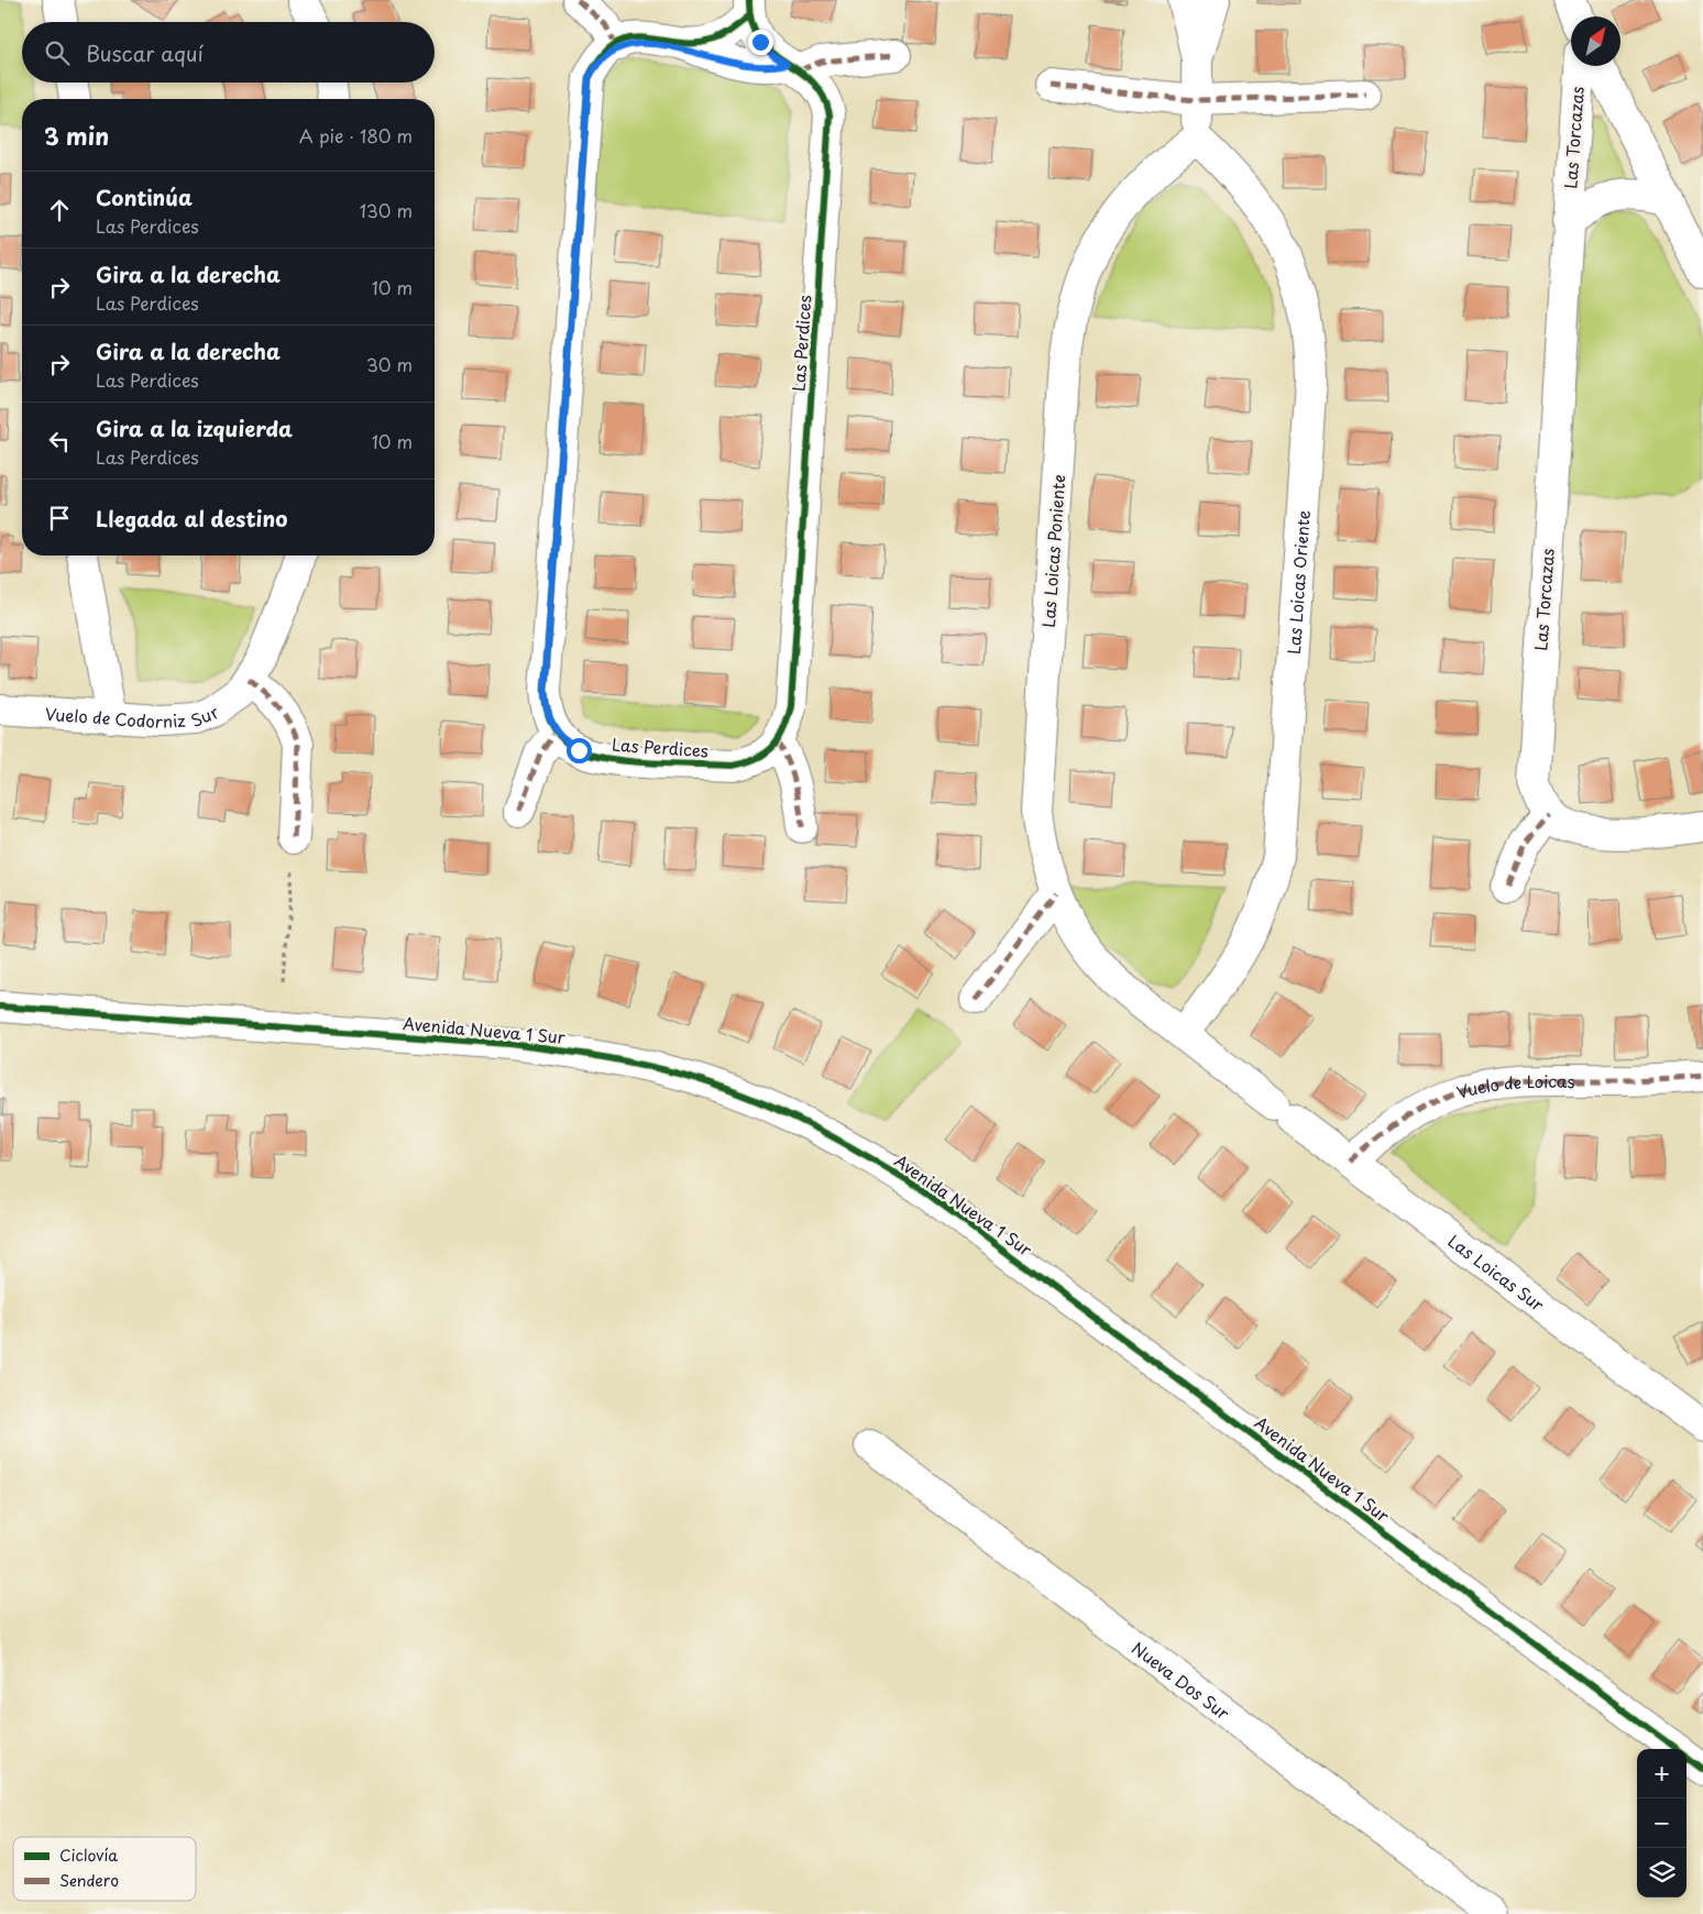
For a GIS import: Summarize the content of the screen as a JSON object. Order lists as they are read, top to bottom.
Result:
{
  "streets": {
    "street": [
      "Las Torcazas",
      "Las Perdices",
      "Las Loicas Poniente",
      "Las Loicas Oriente",
      "Vuelo de Codorniz Sur",
      "Avenida Nueva 1 Sur",
      "Vuelo de Loicas",
      "Las Loicas Sur",
      "Nueva Dos Sur"
    ]
  },
  "crossings": [
    ["Las Loicas Poniente", "Las Loicas Oriente"],
    ["Las Loicas Poniente", "Las Loicas Sur"],
    ["Las Loicas Oriente", "Las Loicas Sur"],
    ["Vuelo de Loicas", "Las Loicas Sur"]
  ],
  "legend": ["Ciclovía", "Sendero"],
  "north": "top right",
  "page": {
    "search": "Buscar aquí",
    "heading": ["3 min", "A pie · 180 m"],
    "list": [
      ["Continúa", "Las Perdices", "130 m"],
      ["Gira a la derecha", "Las Perdices", "10 m"],
      ["Gira a la derecha", "Las Perdices", "30 m"],
      ["Gira a la izquierda", "Las Perdices", "10 m"],
      "Llegada al destino"
    ],
    "map_buttons": ["+", "−"]
  }
}
